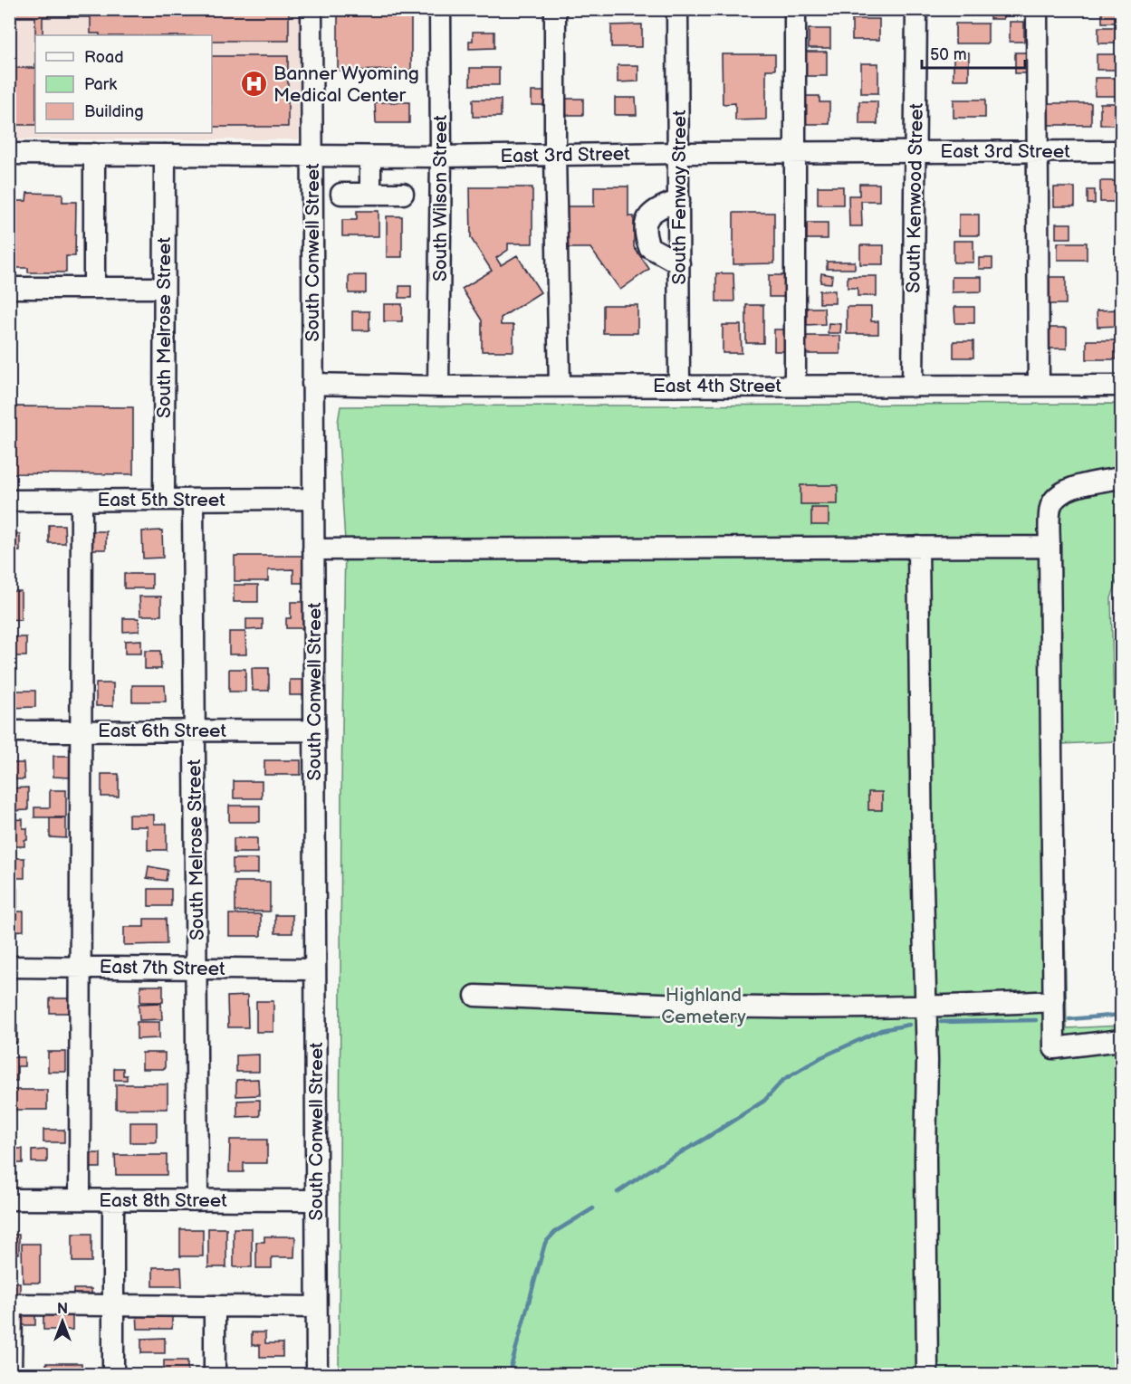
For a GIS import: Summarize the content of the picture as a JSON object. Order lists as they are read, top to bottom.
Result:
{
  "streets": {
    "street": [
      "East 3rd Street",
      "South Fenway Street",
      "South Wilson Street",
      "South Kenwood Street",
      "South Conwell Street",
      "South Melrose Street",
      "East 4th Street",
      "East 5th Street",
      "East 6th Street",
      "East 7th Street",
      "East 8th Street"
    ]
  },
  "crossings": [
    ["East 3rd Street", "South Fenway Street"],
    ["East 3rd Street", "South Wilson Street"],
    ["East 3rd Street", "South Kenwood Street"],
    ["East 3rd Street", "South Conwell Street"],
    ["East 3rd Street", "South Melrose Street"],
    ["South Fenway Street", "East 4th Street"],
    ["South Wilson Street", "East 4th Street"],
    ["South Kenwood Street", "East 4th Street"],
    ["South Conwell Street", "East 4th Street"],
    ["South Conwell Street", "East 5th Street"],
    ["South Conwell Street", "East 6th Street"],
    ["South Conwell Street", "East 7th Street"],
    ["South Conwell Street", "East 8th Street"],
    ["South Melrose Street", "East 5th Street"],
    ["South Melrose Street", "East 6th Street"],
    ["South Melrose Street", "East 7th Street"],
    ["South Melrose Street", "East 8th Street"]
  ],
  "parks": ["Highland Cemetery"],
  "places": {
    "hospital": ["Banner Wyoming Medical Center"]
  },
  "legend": ["Road", "Park", "Building"],
  "scale_bar": "50 m",
  "north": "top"
}
